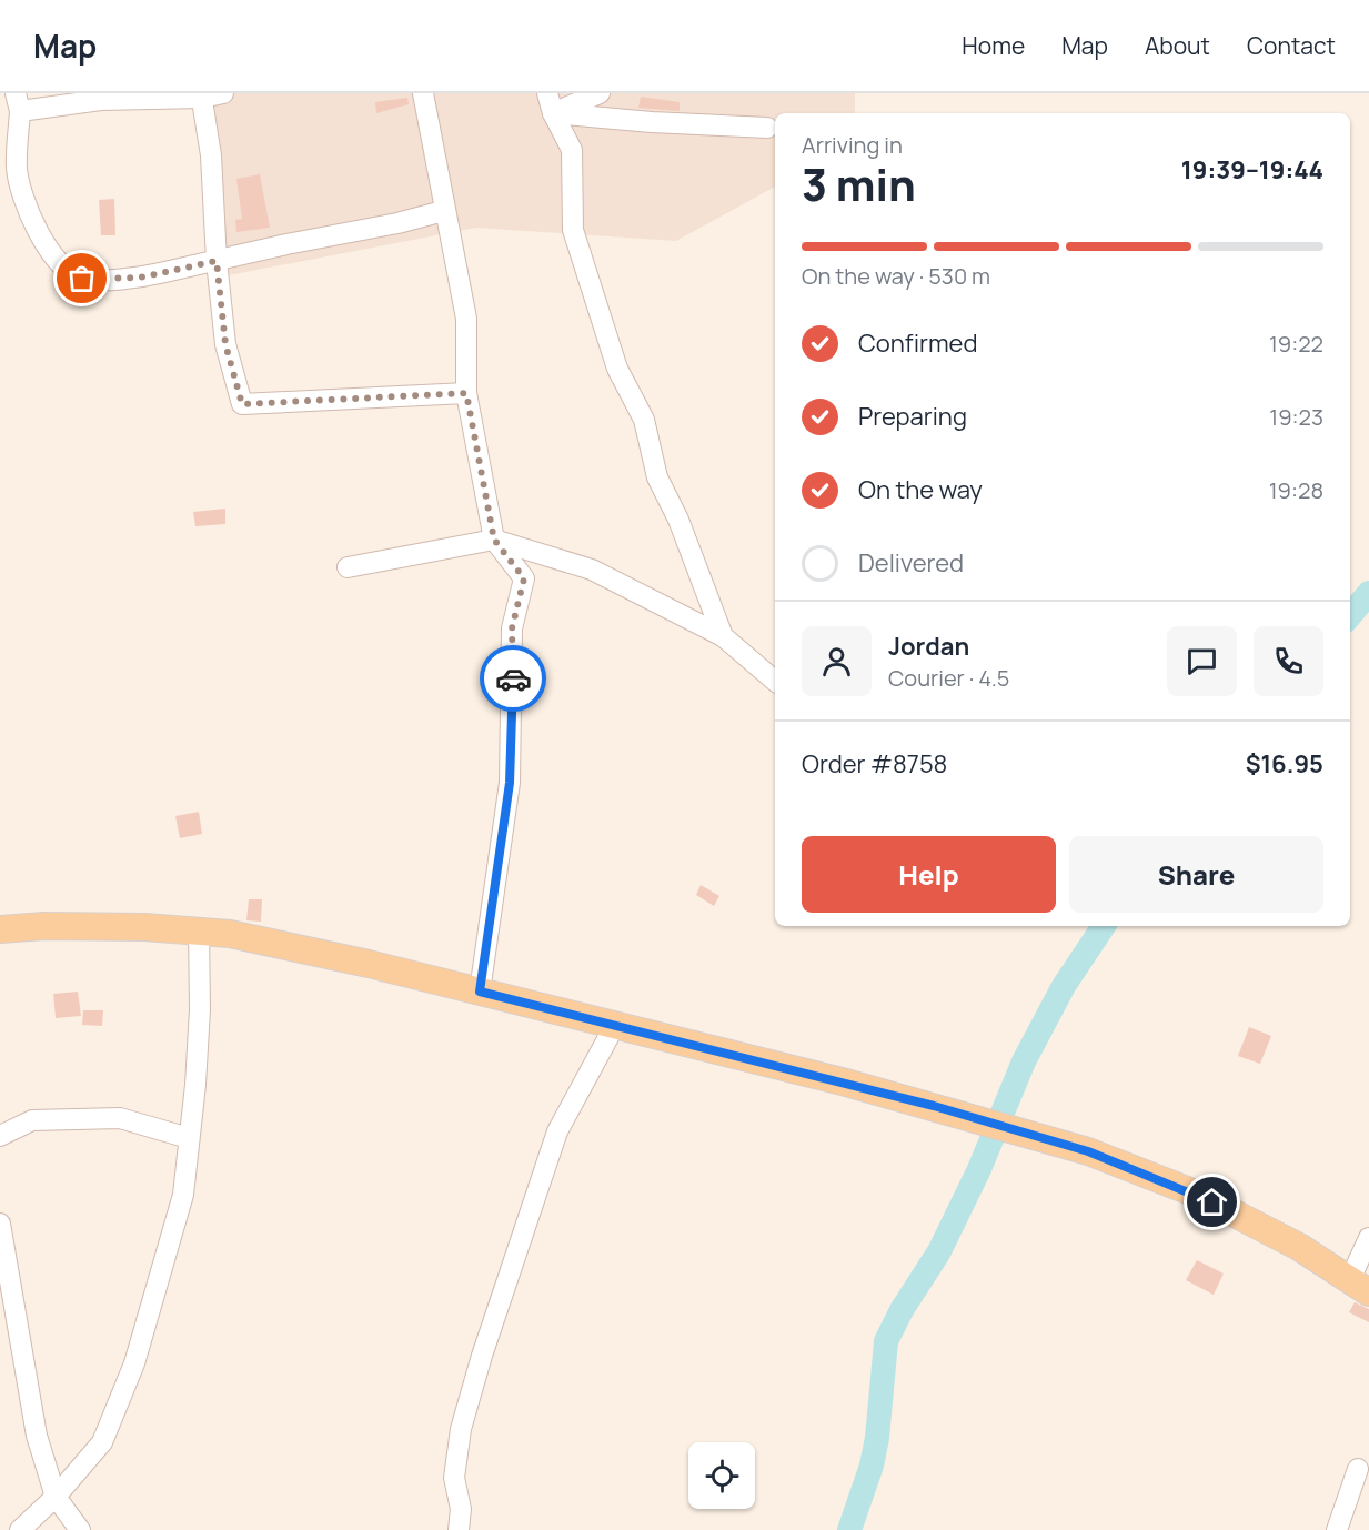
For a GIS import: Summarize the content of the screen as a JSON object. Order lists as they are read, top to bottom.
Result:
{
  "page": {
    "header": "Map",
    "nav": [
      "Home",
      "Map",
      "About",
      "Contact"
    ],
    "heading": ["3 min", "Arriving in", "19:39–19:44"],
    "panel": [
      "Jordan",
      "Courier · 4.5",
      "Order #8758",
      "$16.95"
    ],
    "bar": "On the way · 530 m",
    "list": [
      ["Confirmed", "19:22"],
      ["Preparing", "19:23"],
      ["On the way", "19:28"],
      "Delivered"
    ],
    "buttons": ["Help", "Share"]
  }
}
